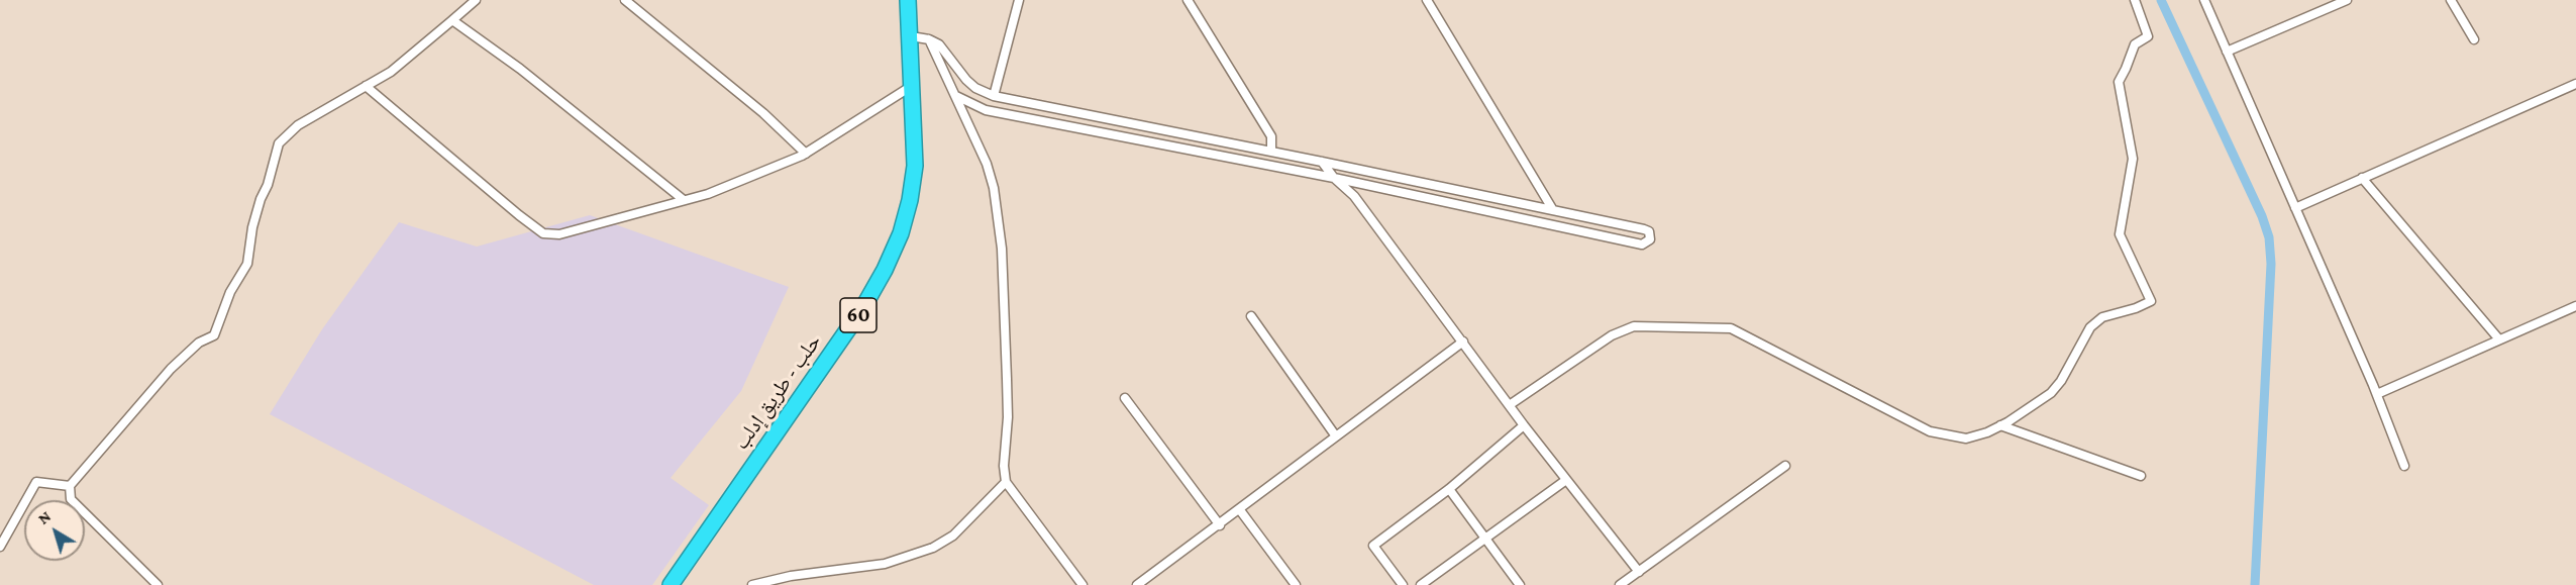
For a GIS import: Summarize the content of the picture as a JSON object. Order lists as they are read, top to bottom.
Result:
{
  "streets": {
    "highway": ["60", "حلب - طريق إدلب"]
  },
  "north": "top left"
}
